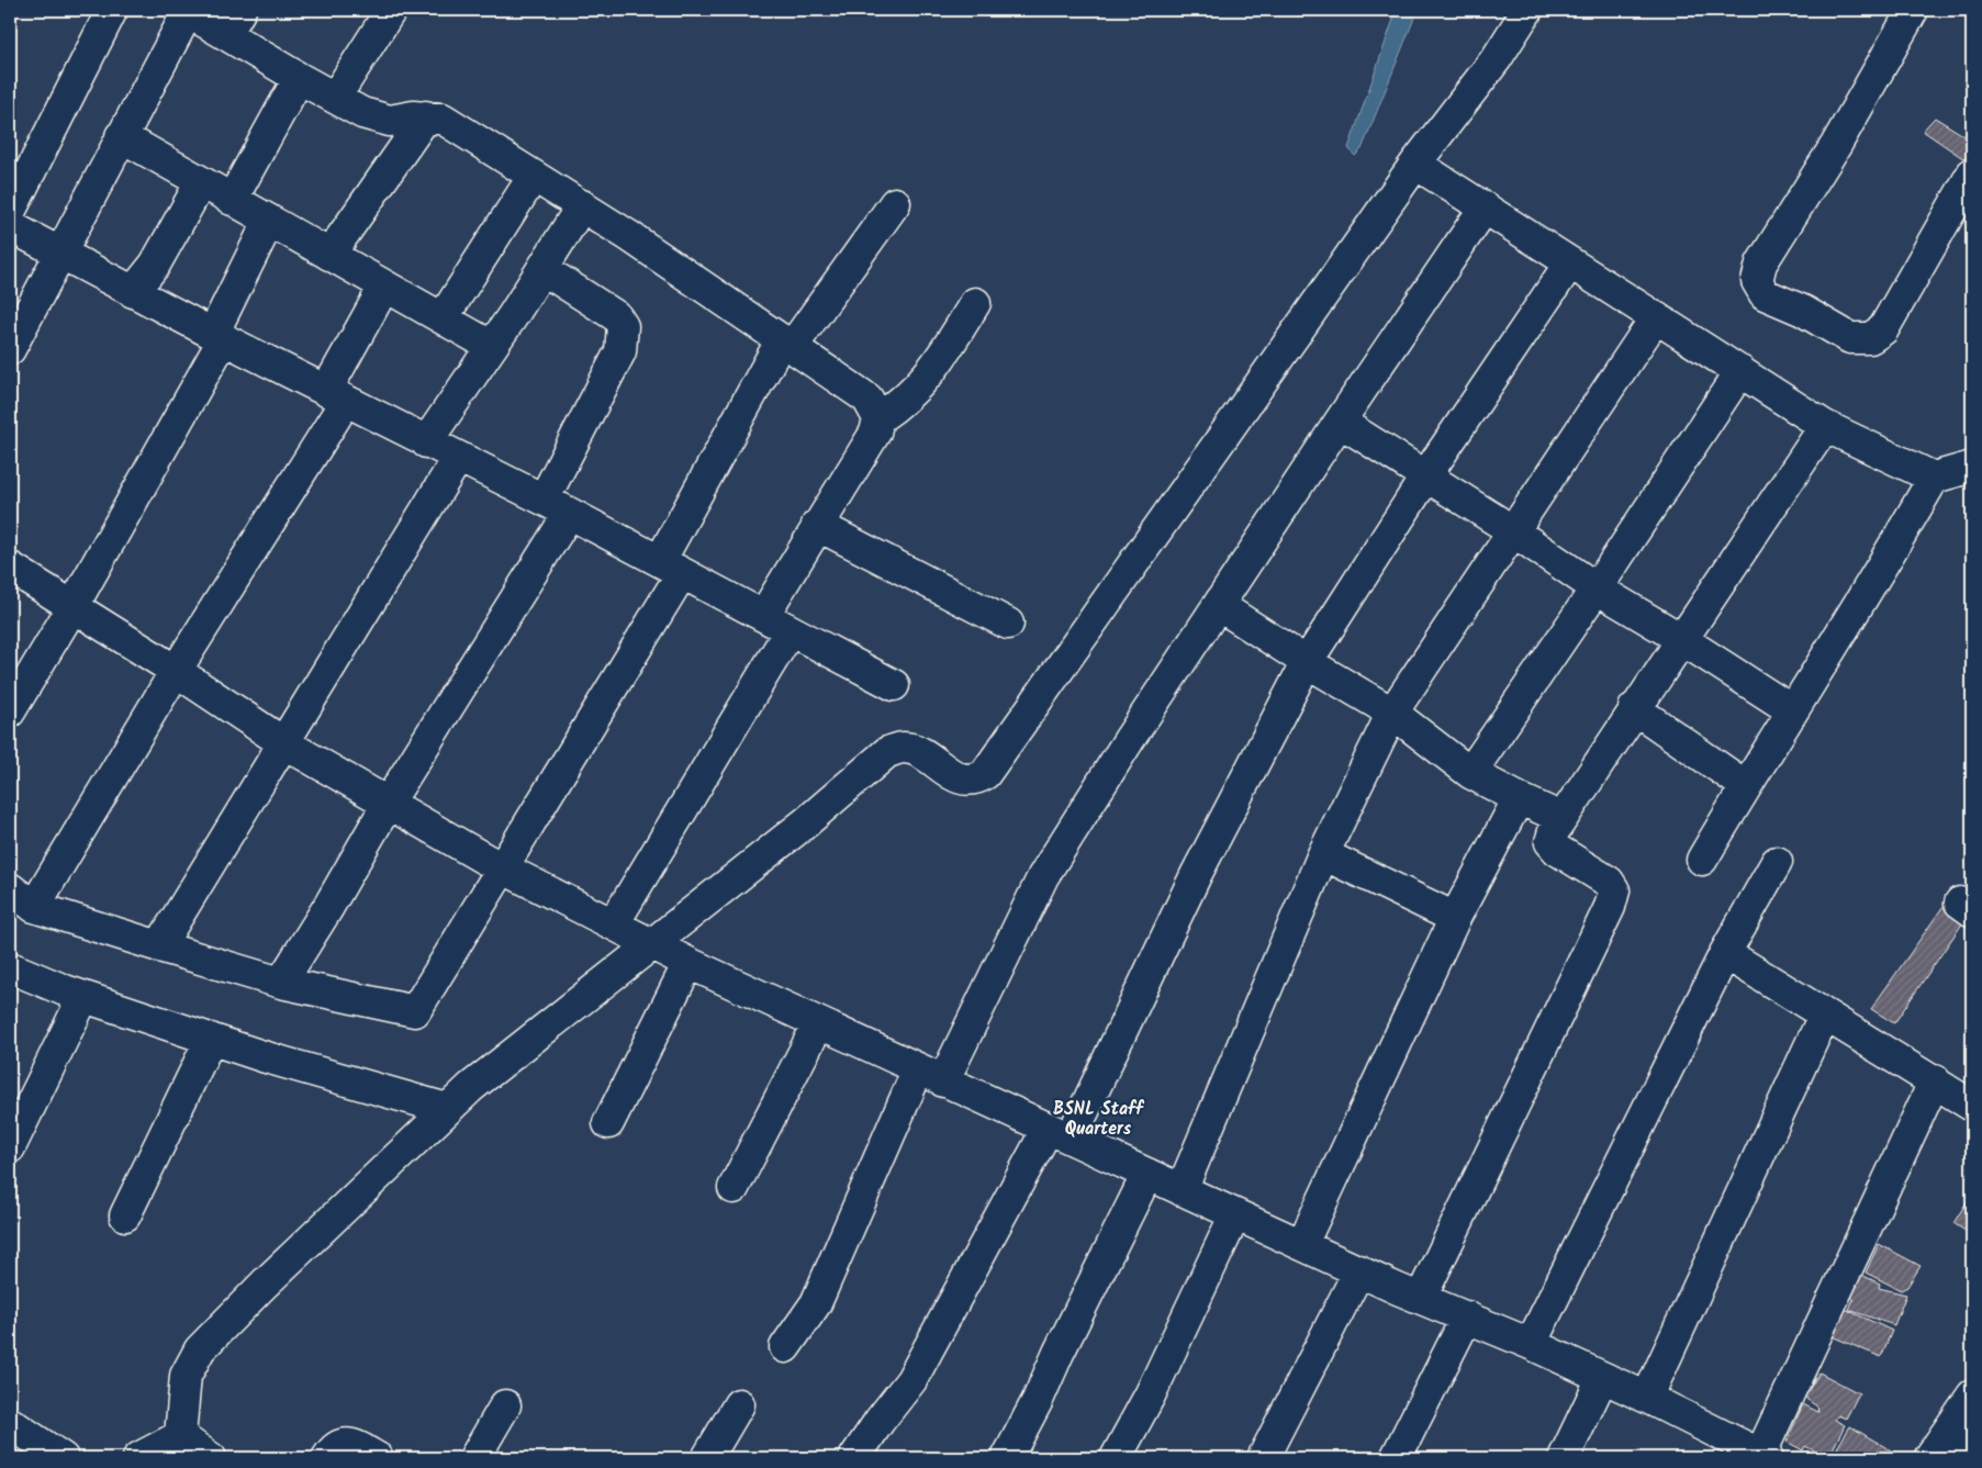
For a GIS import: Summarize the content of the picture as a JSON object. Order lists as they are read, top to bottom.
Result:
{
  "districts": ["BSNL Staff Quarters"]
}
